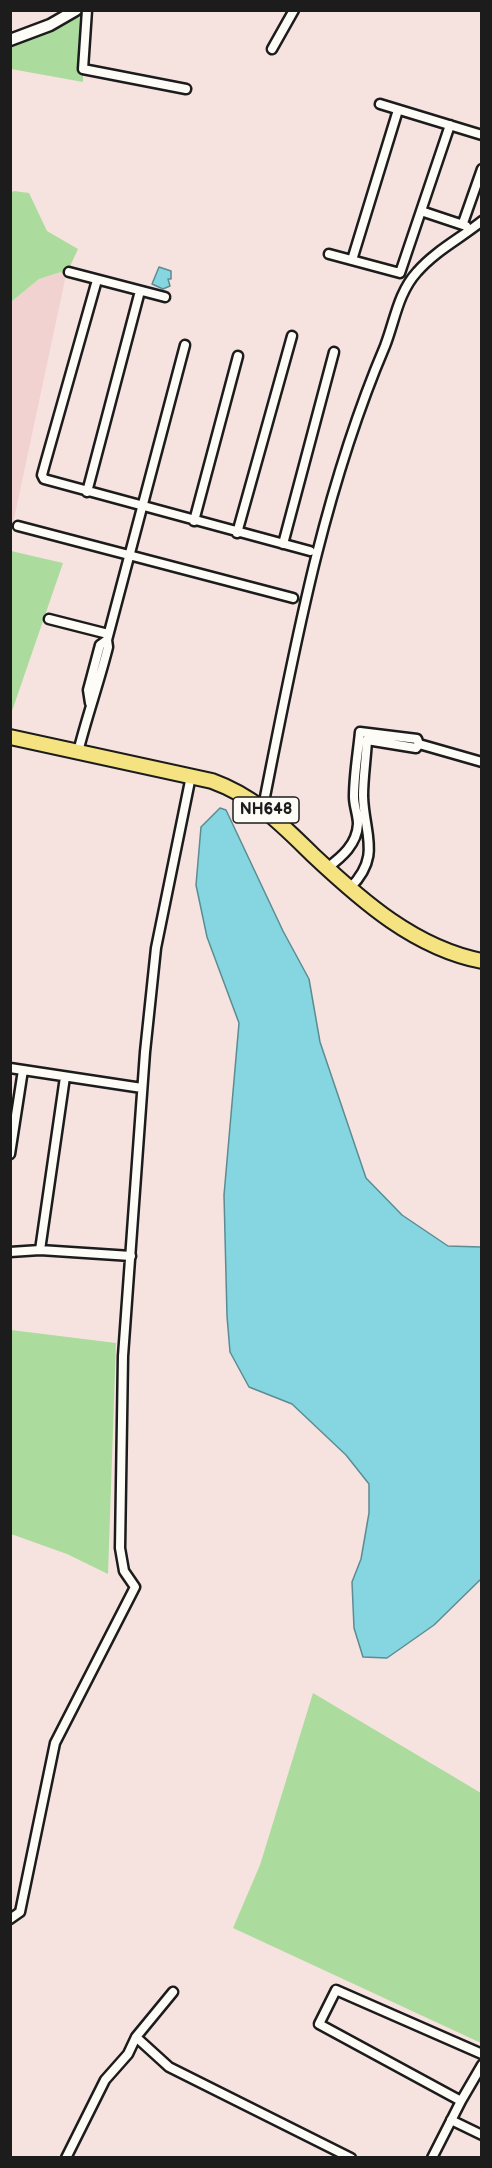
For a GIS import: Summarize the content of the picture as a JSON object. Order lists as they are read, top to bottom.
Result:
{
  "streets": {
    "highway": ["NH648"]
  }
}
